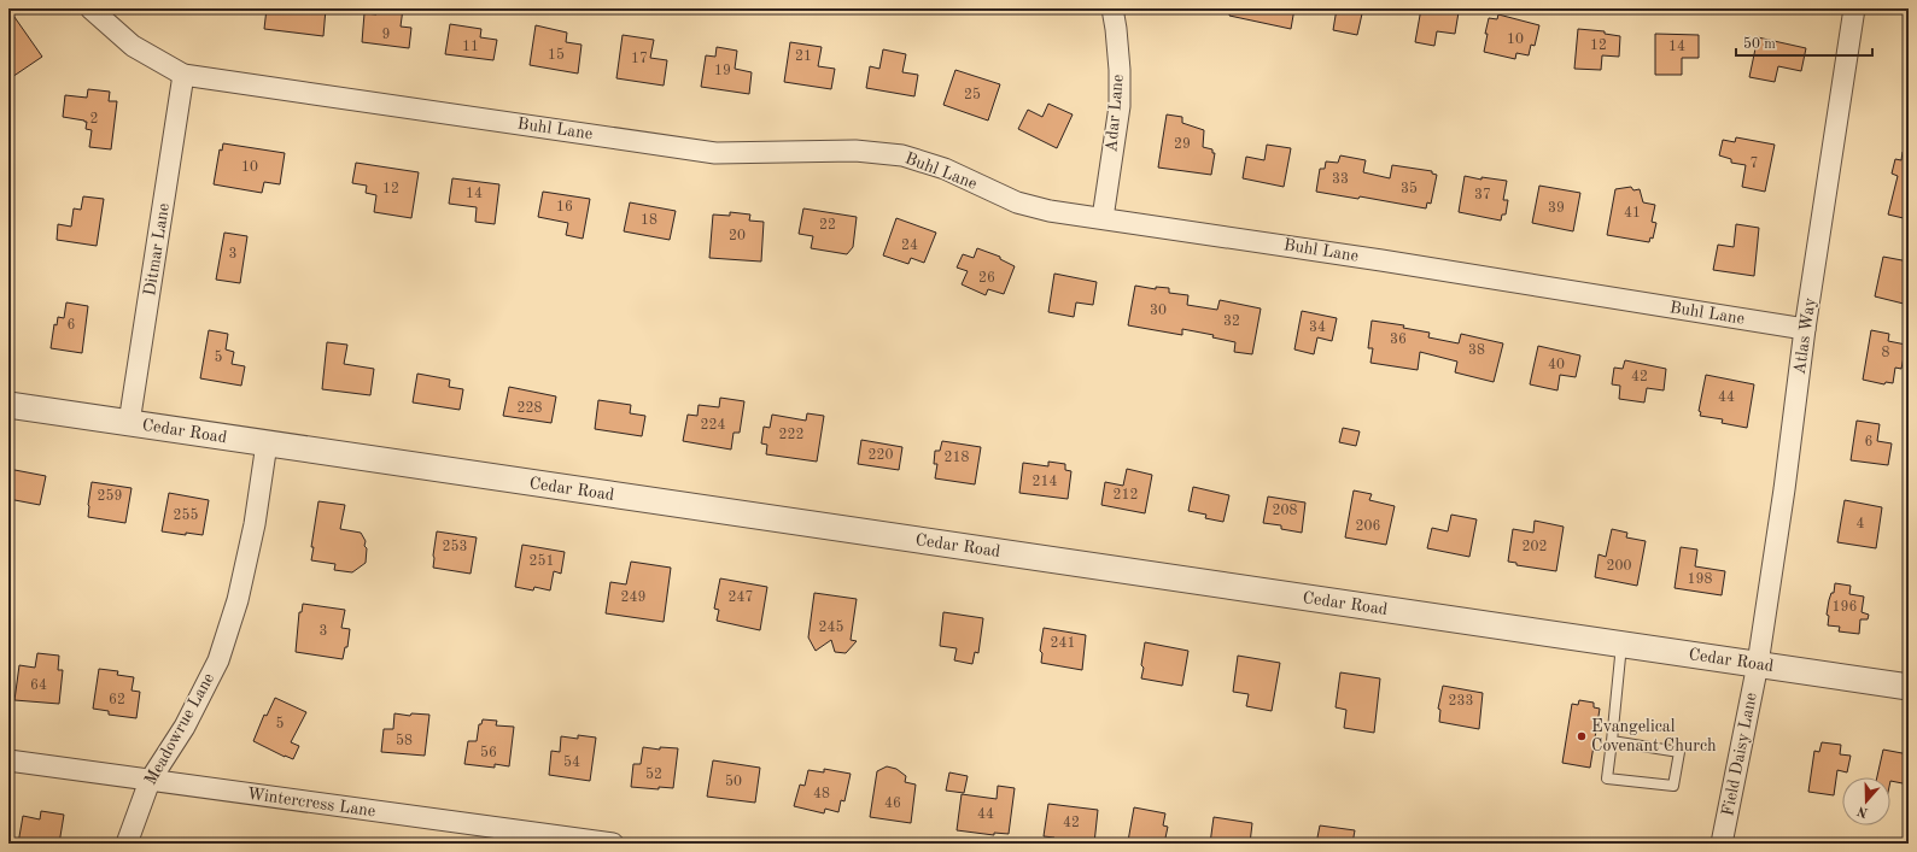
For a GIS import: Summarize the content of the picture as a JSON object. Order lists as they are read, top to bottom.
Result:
{
  "streets": {
    "street": [
      "Adar Lane",
      "Buhl Lane",
      "Ditmar Lane",
      "Atlas Way",
      "Cedar Road",
      "Meadowrue Lane",
      "Field Daisy Lane",
      "Wintercress Lane"
    ]
  },
  "crossings": [
    ["Adar Lane", "Buhl Lane"],
    ["Buhl Lane", "Ditmar Lane"],
    ["Buhl Lane", "Atlas Way"],
    ["Ditmar Lane", "Cedar Road"],
    ["Atlas Way", "Cedar Road"],
    ["Atlas Way", "Field Daisy Lane"],
    ["Cedar Road", "Meadowrue Lane"],
    ["Cedar Road", "Field Daisy Lane"],
    ["Meadowrue Lane", "Wintercress Lane"]
  ],
  "places": ["Evangelical Covenant Church"],
  "house_numbers": [
    "9",
    "10",
    "12",
    "11",
    "14",
    "15",
    "21",
    "17",
    "19",
    "25",
    "2",
    "29",
    "7",
    "10",
    "33",
    "12",
    "35",
    "14",
    "37",
    "16",
    "39",
    "41",
    "18",
    "22",
    "20",
    "24",
    "3",
    "26",
    "30",
    "32",
    "6",
    "34",
    "36",
    "38",
    "8",
    "5",
    "40",
    "42",
    "44",
    "228",
    "224",
    "222",
    "6",
    "220",
    "218",
    "214",
    "212",
    "259",
    "208",
    "255",
    "4",
    "206",
    "253",
    "202",
    "251",
    "200",
    "198",
    "249",
    "247",
    "196",
    "245",
    "3",
    "241",
    "64",
    "62",
    "233",
    "5",
    "58",
    "56",
    "54",
    "52",
    "50",
    "48",
    "46",
    "44",
    "42"
  ],
  "scale_bar": "50 m",
  "north": "bottom"
}
